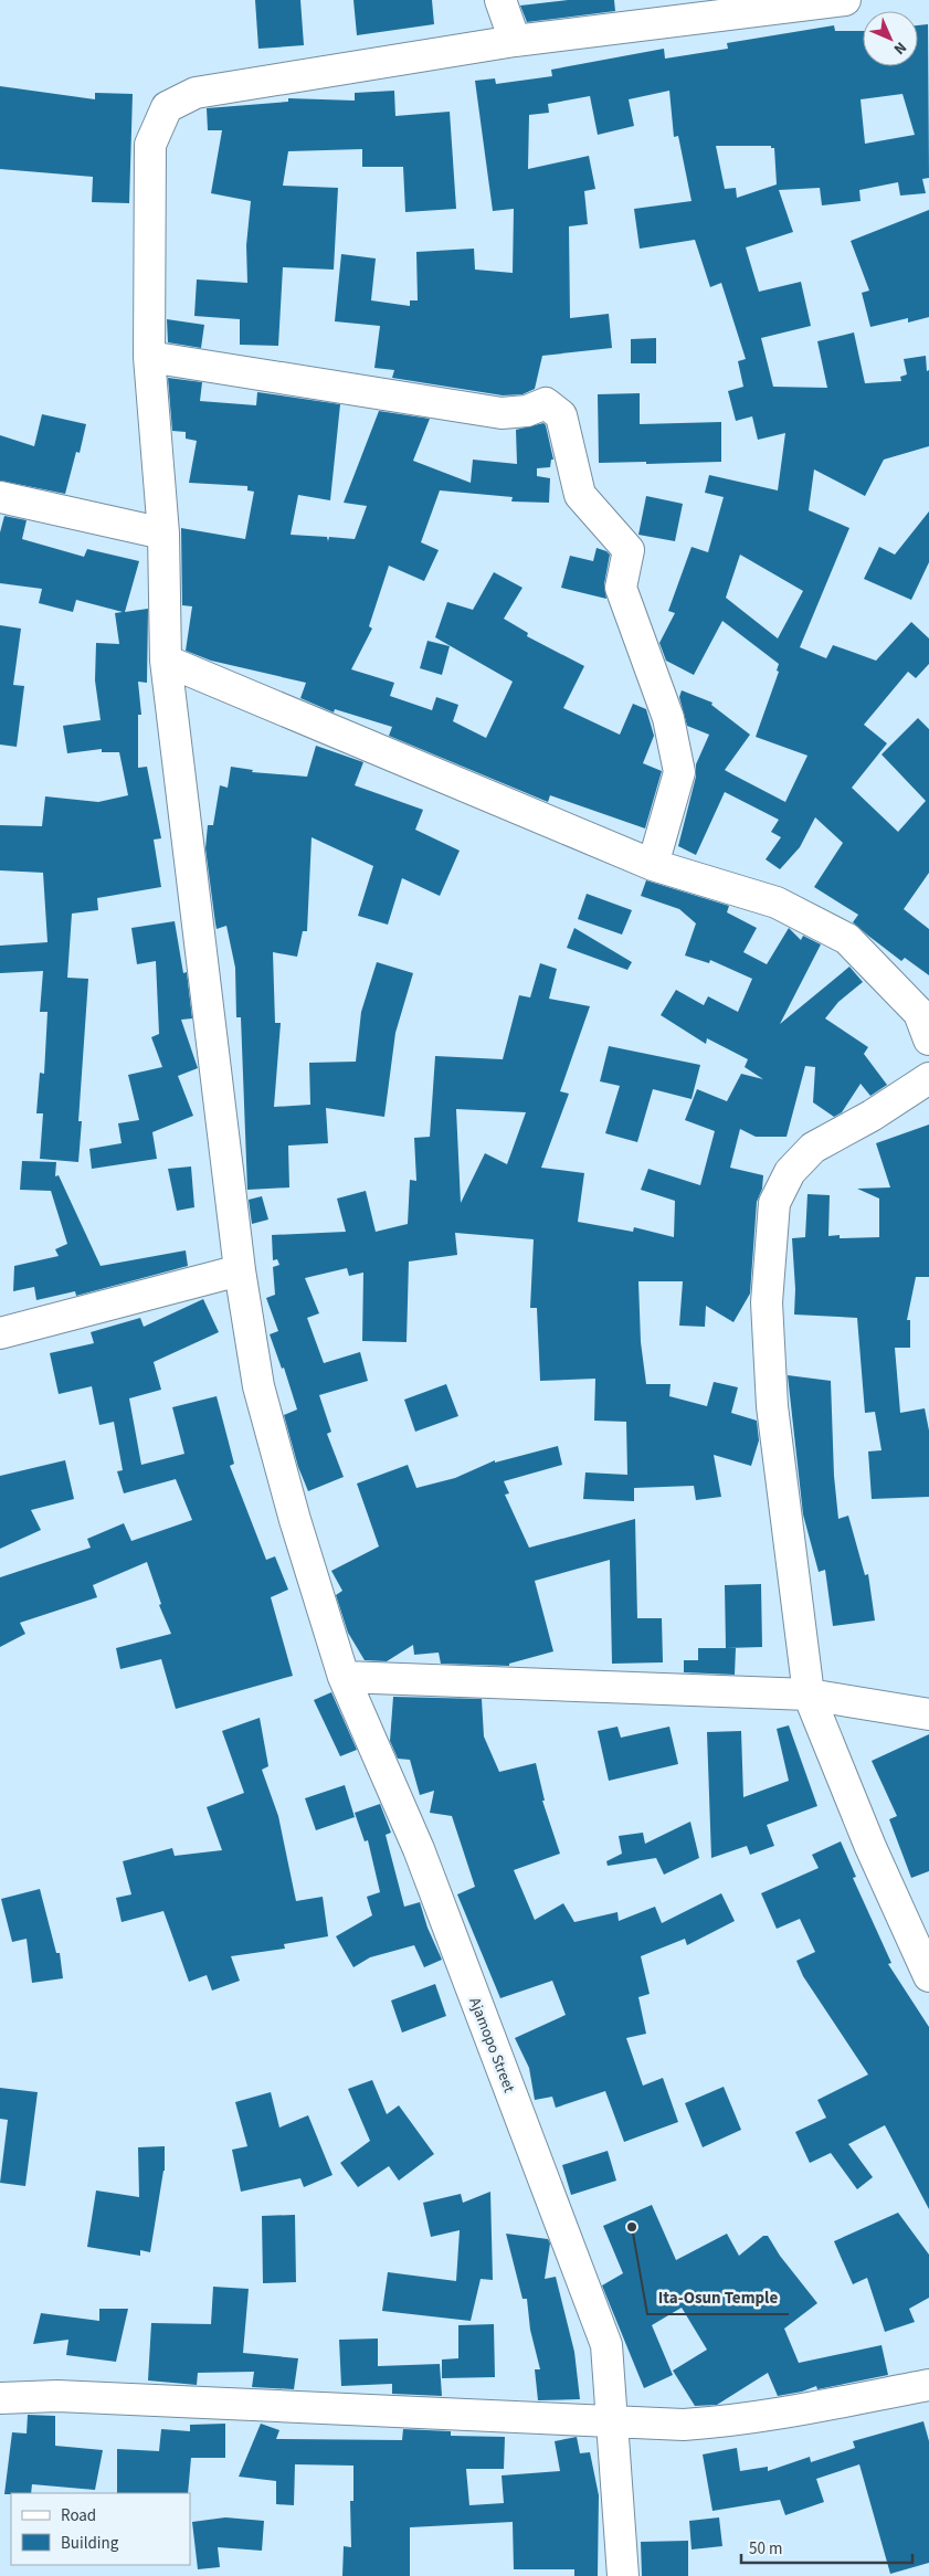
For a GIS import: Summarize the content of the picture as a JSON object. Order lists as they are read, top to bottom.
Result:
{
  "streets": {
    "street": ["Ajamopo Street"]
  },
  "places": ["Ita-Osun Temple"],
  "legend": ["Road", "Building"],
  "scale_bar": "50 m",
  "north": "bottom right"
}
